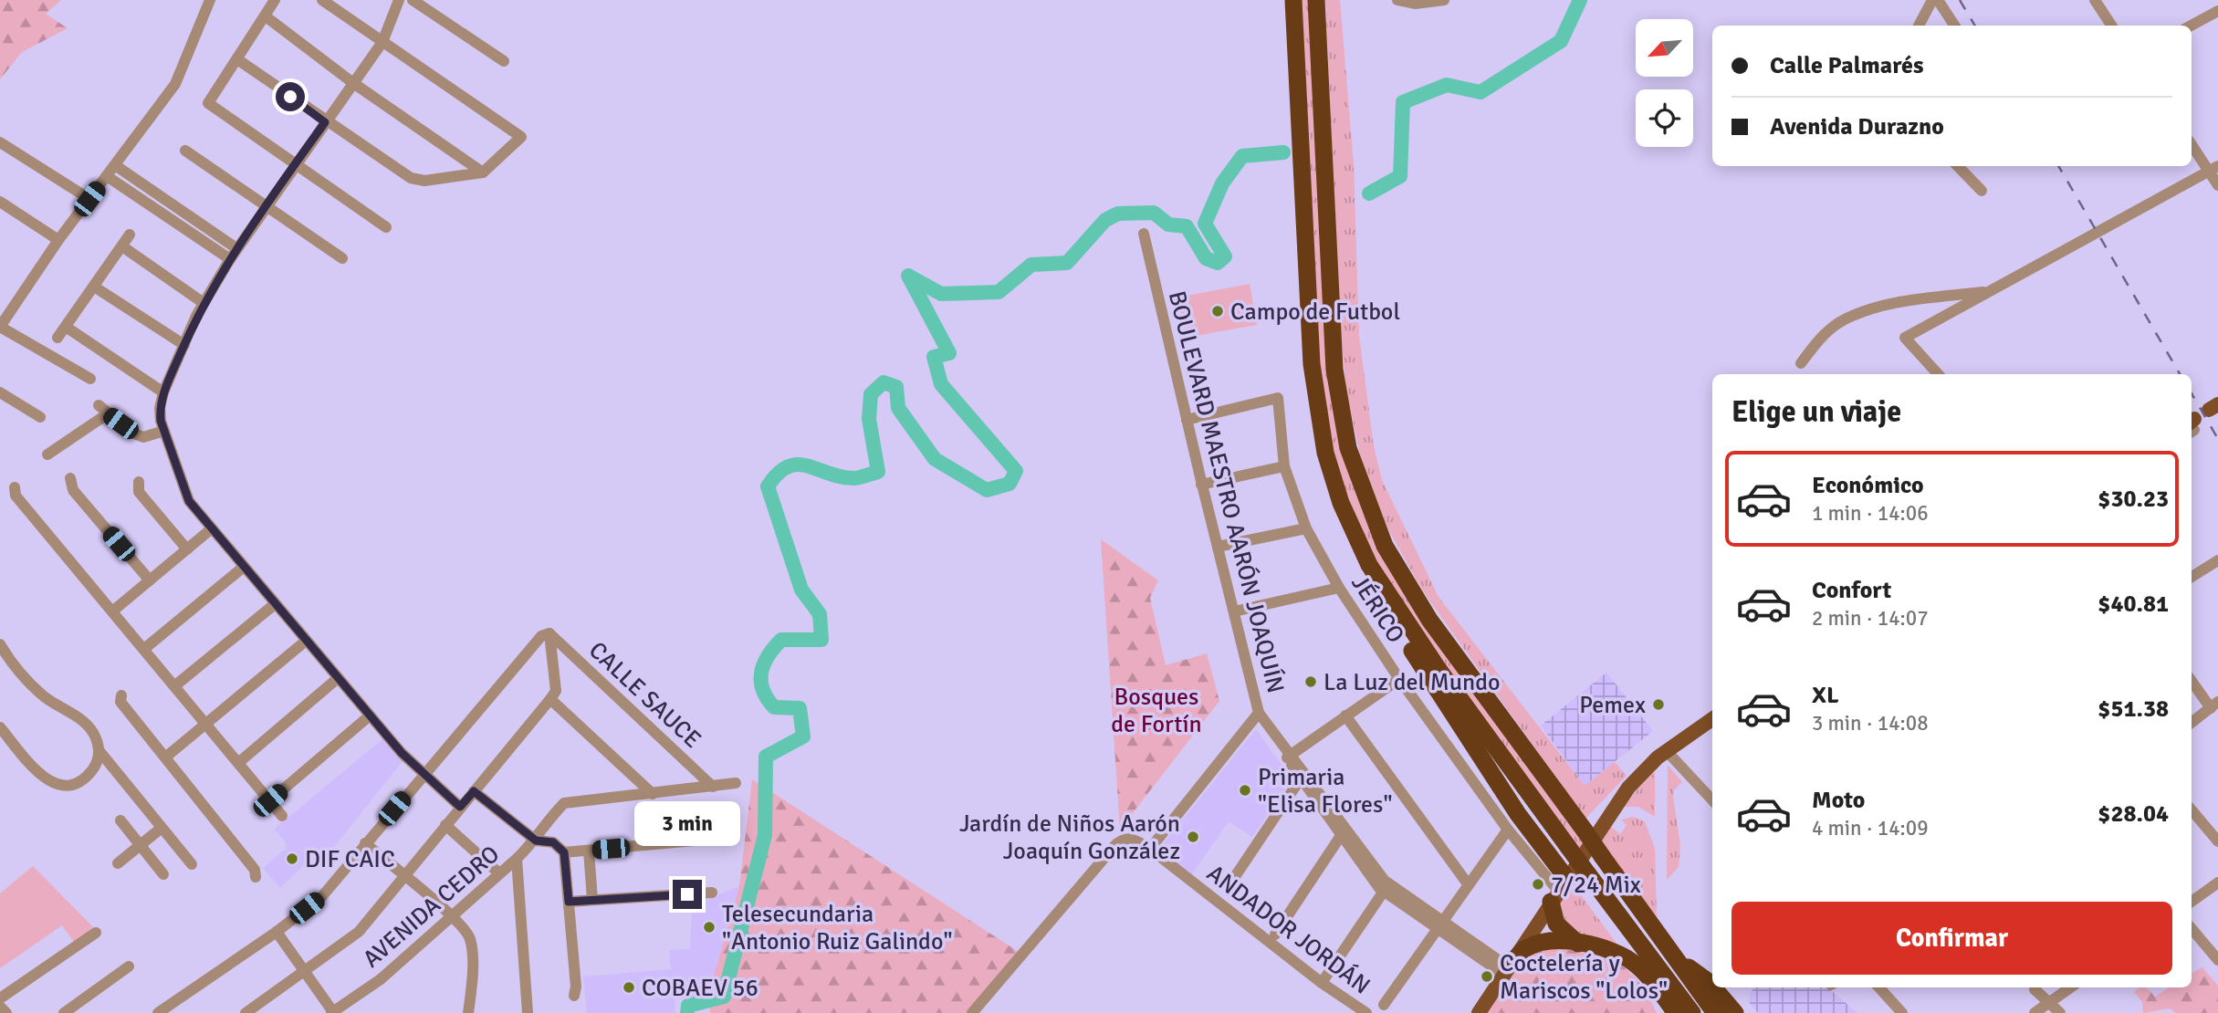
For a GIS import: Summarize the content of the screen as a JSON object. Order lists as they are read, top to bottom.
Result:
{
  "streets": {
    "street": [
      "BOULEVARD MAESTRO AARÓN JOAQUÍN",
      "JÉRICO",
      "CALLE SAUCE",
      "AVENIDA CEDRO",
      "ANDADOR JORDÁN"
    ]
  },
  "crossings": [
    ["BOULEVARD MAESTRO AARÓN JOAQUÍN", "JÉRICO"]
  ],
  "parks": ["Bosques de Fortín"],
  "places": [
    "Campo de Futbol",
    "La Luz del Mundo",
    "Pemex",
    "Primaria \"Elisa Flores\"",
    "Jardín de Niños Aarón Joaquín González",
    "DIF CAIC",
    "7/24 Mix",
    "Telesecundaria \"Antonio Ruiz Galindo\"",
    "Coctelería y Mariscos \"Lolos\"",
    "COBAEV 56"
  ],
  "north": "bottom left",
  "page": {
    "banner": ["Calle Palmarés", "Avenida Durazno"],
    "heading": "Elige un viaje",
    "list": [
      {
        "name": "Económico",
        "note": "1 min · 14:06",
        "value": "$30.23"
      },
      {
        "name": "Confort",
        "note": "2 min · 14:07",
        "value": "$40.81"
      },
      {
        "name": "XL",
        "note": "3 min · 14:08",
        "value": "$51.38"
      },
      {
        "name": "Moto",
        "note": "4 min · 14:09",
        "value": "$28.04"
      }
    ],
    "bubble": "3 min",
    "buttons": "Confirmar"
  }
}
